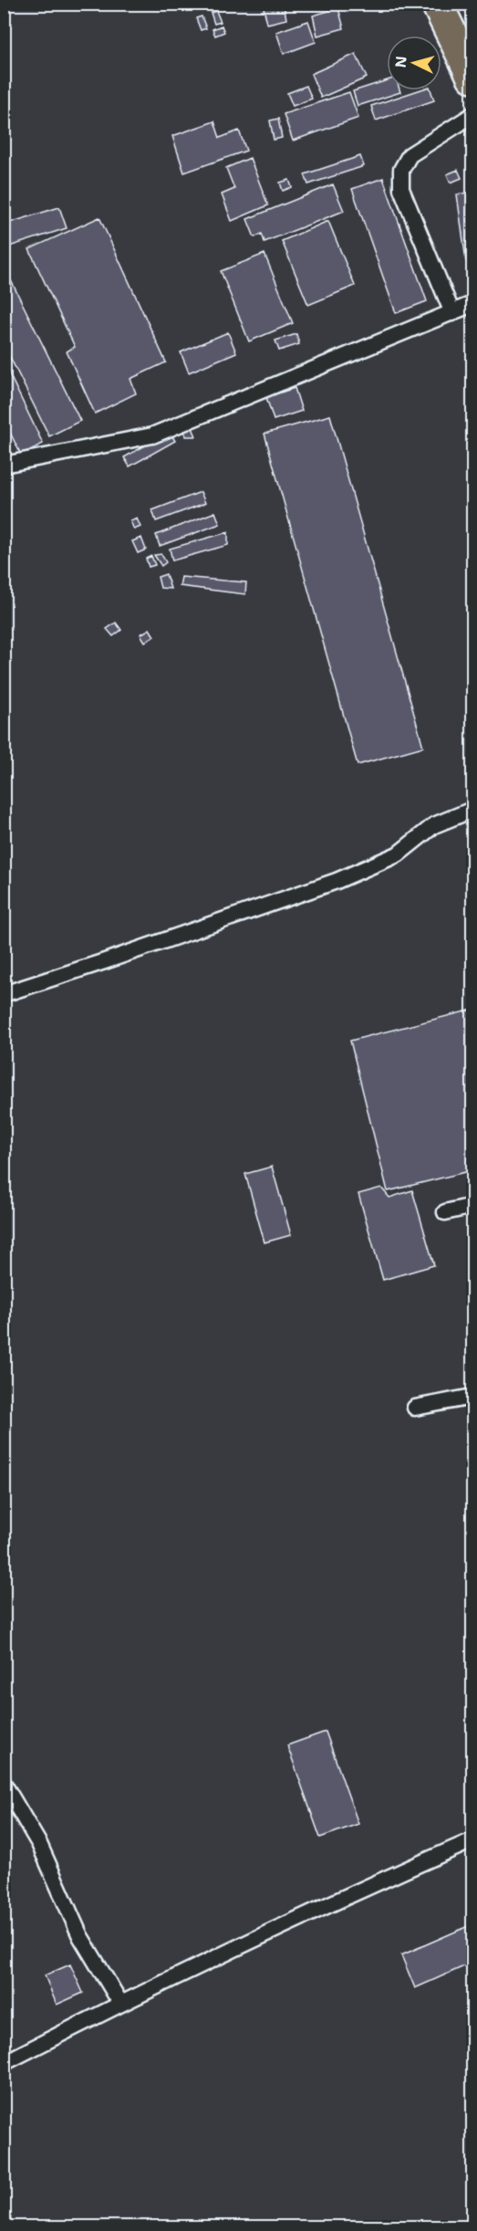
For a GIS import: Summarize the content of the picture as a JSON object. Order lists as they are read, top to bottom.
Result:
{
  "north": "left"
}
